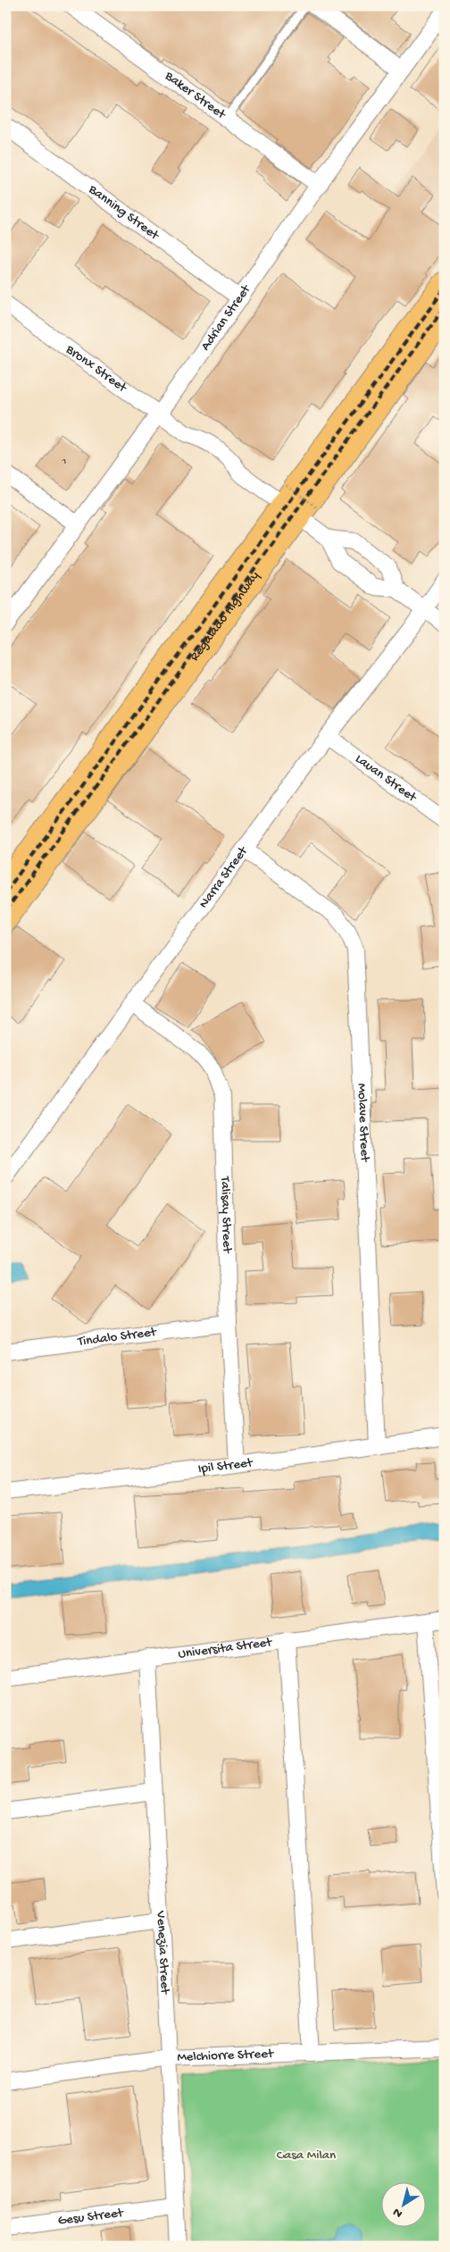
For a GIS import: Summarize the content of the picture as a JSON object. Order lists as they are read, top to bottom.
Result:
{
  "streets": {
    "main road": ["Regalado Highway"],
    "street": [
      "Baker Street",
      "Banning Street",
      "Adrian Street",
      "Bronx Street",
      "Lauan Street",
      "Narra Street",
      "Molave Street",
      "Talisay Street",
      "Tindalo Street",
      "Ipil Street",
      "Universita Street",
      "Venezia Street",
      "Melchiorre Street",
      "Gesu Street"
    ]
  },
  "crossings": [
    ["Baker Street", "Adrian Street"],
    ["Banning Street", "Adrian Street"],
    ["Adrian Street", "Bronx Street"],
    ["Bronx Street", "Regalado Highway"],
    ["Lauan Street", "Narra Street"],
    ["Narra Street", "Molave Street"],
    ["Narra Street", "Talisay Street"],
    ["Molave Street", "Ipil Street"],
    ["Talisay Street", "Tindalo Street"],
    ["Talisay Street", "Ipil Street"],
    ["Universita Street", "Venezia Street"],
    ["Venezia Street", "Melchiorre Street"],
    ["Venezia Street", "Gesu Street"]
  ],
  "parks": ["Casa Milan"],
  "house_numbers": ["1"],
  "north": "bottom left"
}
